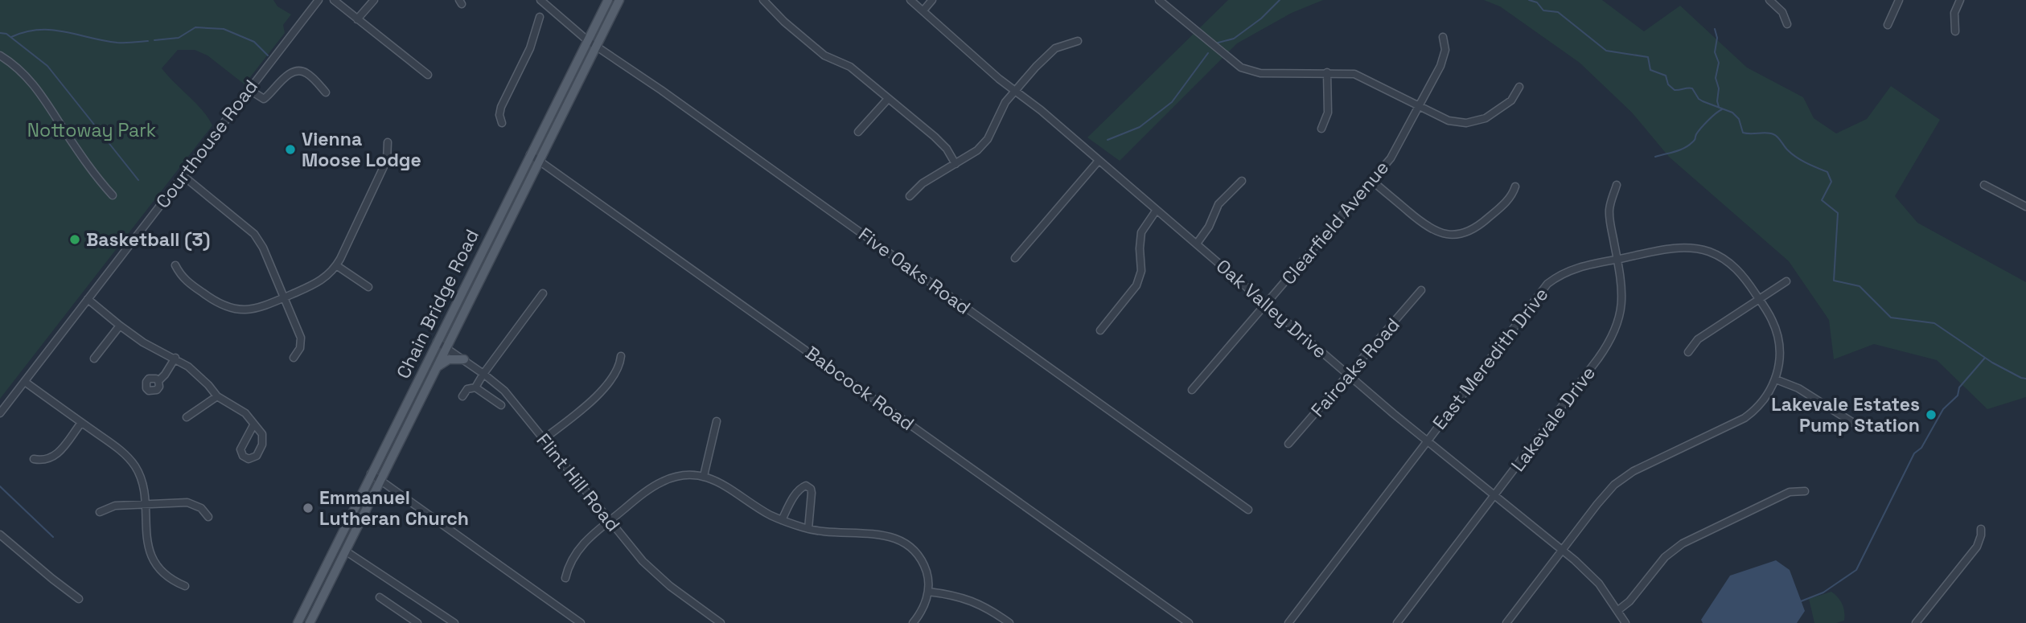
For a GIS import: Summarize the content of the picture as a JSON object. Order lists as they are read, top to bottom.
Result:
{
  "streets": {
    "main road": ["Chain Bridge Road"],
    "street": [
      "Courthouse Road",
      "Clearfield Avenue",
      "Five Oaks Road",
      "Oak Valley Drive",
      "East Meredith Drive",
      "Fairoaks Road",
      "Babcock Road",
      "Lakevale Drive",
      "Flint Hill Road"
    ]
  },
  "crossings": [
    ["Clearfield Avenue", "Oak Valley Drive"],
    ["Five Oaks Road", "Chain Bridge Road"],
    ["Chain Bridge Road", "Babcock Road"],
    ["Chain Bridge Road", "Flint Hill Road"],
    ["Oak Valley Drive", "East Meredith Drive"],
    ["Oak Valley Drive", "Fairoaks Road"],
    ["Oak Valley Drive", "Lakevale Drive"],
    ["East Meredith Drive", "Lakevale Drive"]
  ],
  "parks": ["Nottoway Park"],
  "places": [
    "Vienna Moose Lodge",
    "Basketball (3)",
    "Lakevale Estates Pump Station",
    "Emmanuel Lutheran Church"
  ]
}
